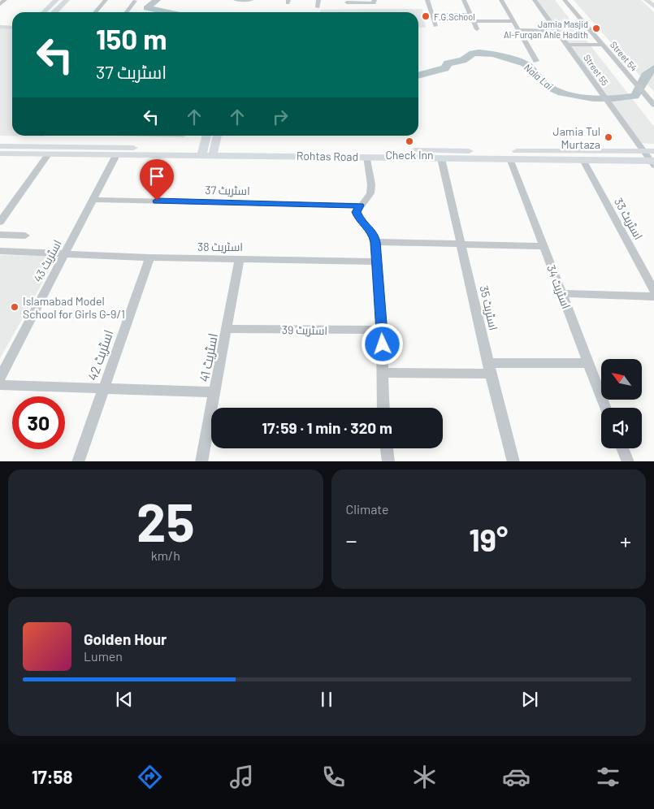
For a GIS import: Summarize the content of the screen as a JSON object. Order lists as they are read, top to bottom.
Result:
{
  "streets": {
    "main road": ["Rohtas Road"],
    "street": [
      "Street 54",
      "Street 55",
      "اسٹریٹ 37",
      "اسٹریٹ 33",
      "اسٹریٹ 38",
      "اسٹریٹ 43",
      "اسٹریٹ 34",
      "اسٹریٹ 35",
      "اسٹریٹ 39",
      "اسٹریٹ 42",
      "اسٹریٹ 41"
    ]
  },
  "crossings": [
    ["Street 55", "Rohtas Road"],
    ["Rohtas Road", "اسٹریٹ 33"],
    ["Rohtas Road", "اسٹریٹ 43"],
    ["Rohtas Road", "اسٹریٹ 34"],
    ["Rohtas Road", "اسٹریٹ 35"],
    ["اسٹریٹ 37", "اسٹریٹ 43"],
    ["اسٹریٹ 38", "اسٹریٹ 43"],
    ["اسٹریٹ 38", "اسٹریٹ 42"],
    ["اسٹریٹ 38", "اسٹریٹ 41"],
    ["اسٹریٹ 39", "اسٹریٹ 41"]
  ],
  "water": ["Nala Lai"],
  "places": [
    "F.G.School",
    "Jamia Masjid Al-Furqan Ahle Hadith",
    "Jamia Tul Murtaza",
    "Check Inn",
    "Islamabad Model School for Girls G-9/1"
  ],
  "north": "top left",
  "page": {
    "turn": ["150 m", "اسٹریٹ 37"],
    "limit": "30",
    "trip": "17:59 · 1 min · 320 m",
    "tile": [
      ["25", "km/h"],
      "Climate"
    ],
    "heat": ["−", "19°", "+"],
    "song": ["Golden Hour", "Lumen"],
    "tabs": "17:58"
  }
}
